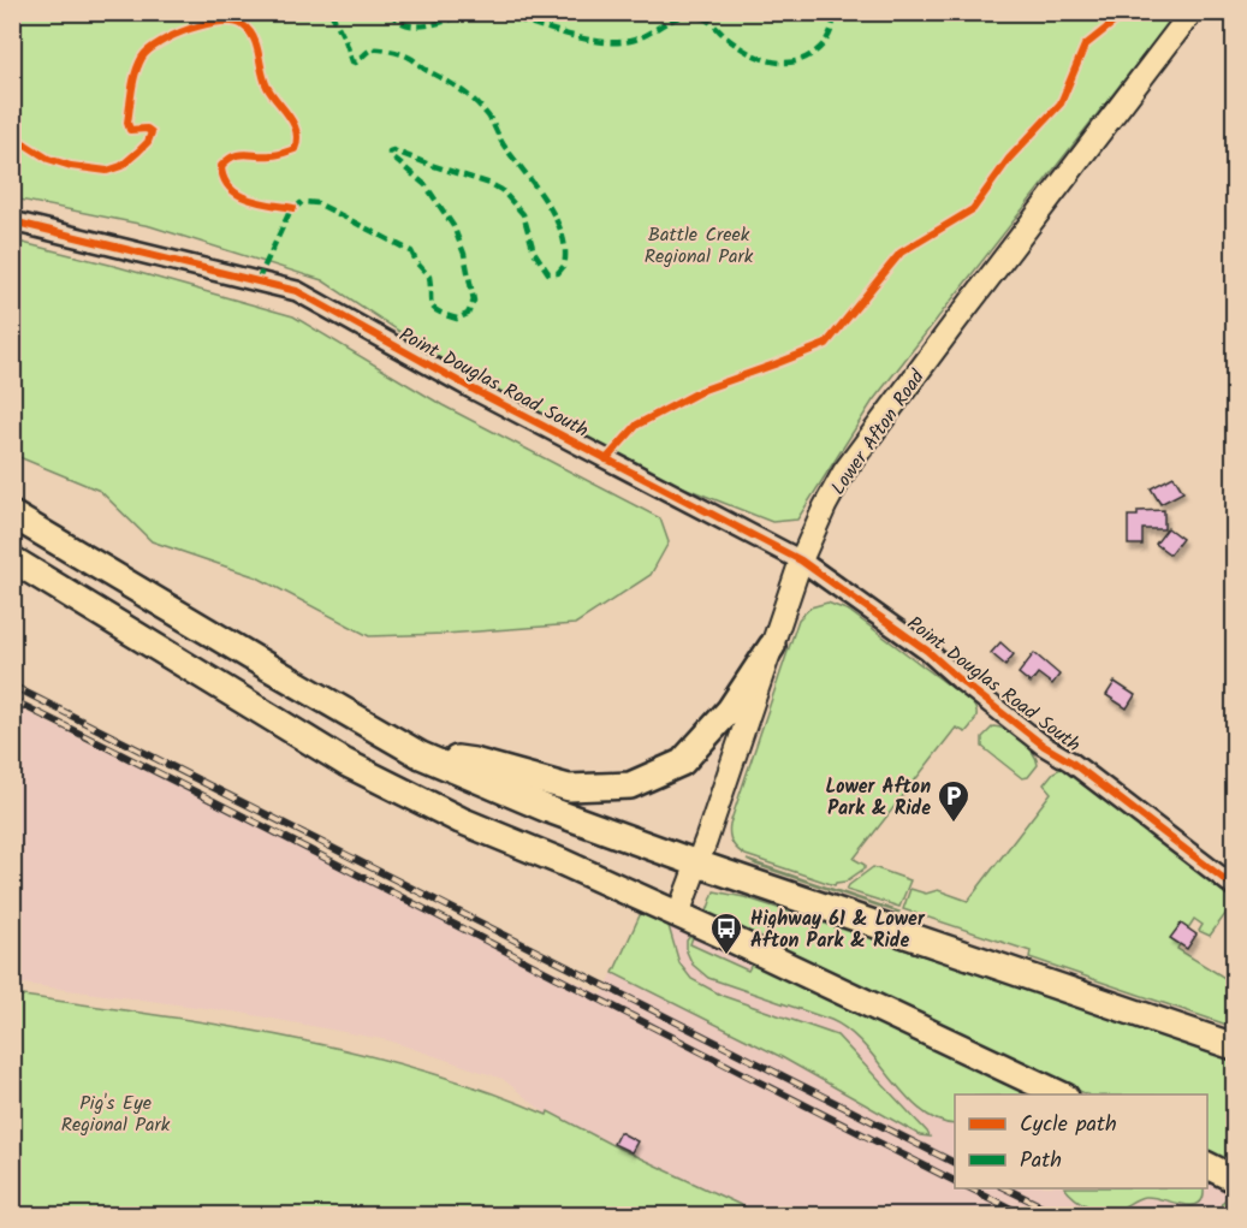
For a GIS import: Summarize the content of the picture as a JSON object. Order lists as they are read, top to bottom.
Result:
{
  "streets": {
    "main road": ["Lower Afton Road"],
    "street": ["Point Douglas Road South"]
  },
  "crossings": [
    ["Point Douglas Road South", "Lower Afton Road"]
  ],
  "parks": ["Battle Creek Regional Park", "Pig's Eye Regional Park"],
  "places": {
    "parking": ["Lower Afton Park & Ride"],
    "bus stop": ["Highway 61 & Lower Afton Park & Ride"]
  },
  "legend": ["Cycle path", "Path"]
}
